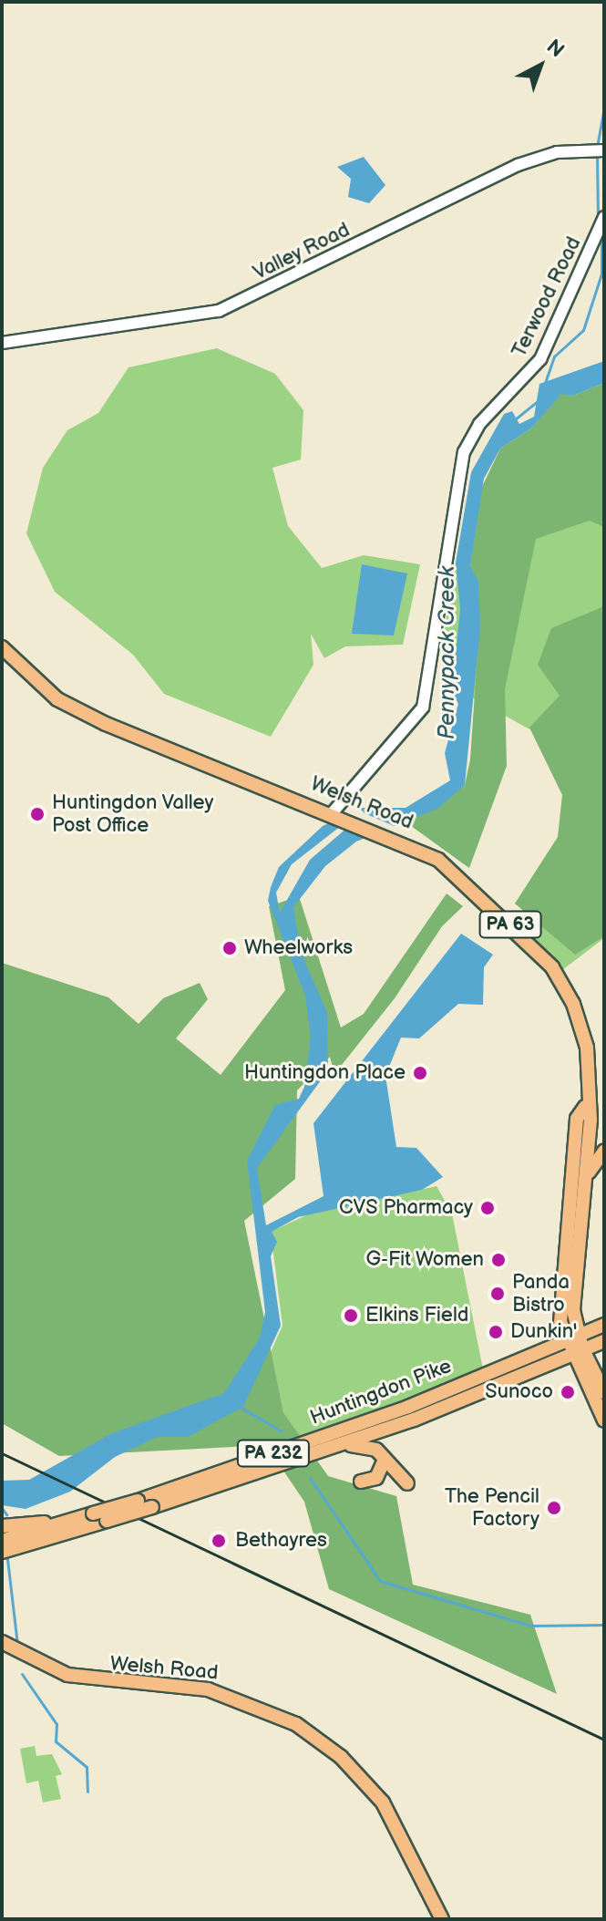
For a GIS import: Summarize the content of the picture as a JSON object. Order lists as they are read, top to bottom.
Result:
{
  "streets": {
    "main road": [
      "Welsh Road",
      "PA 63",
      "Huntingdon Pike",
      "PA 232"
    ],
    "street": ["Valley Road", "Terwood Road"]
  },
  "crossings": [
    ["Terwood Road", "Welsh Road"],
    ["Welsh Road", "PA 63"],
    ["Welsh Road", "Huntingdon Pike"],
    ["PA 63", "Huntingdon Pike"]
  ],
  "water": ["Pennypack Creek"],
  "places": [
    "Huntingdon Valley Post Office",
    "Wheelworks",
    "Huntingdon Place",
    "CVS Pharmacy",
    "G-Fit Women",
    "Panda Bistro",
    "Elkins Field",
    "Dunkin'",
    "Sunoco",
    "The Pencil Factory",
    "Bethayres"
  ],
  "north": "top right"
}
